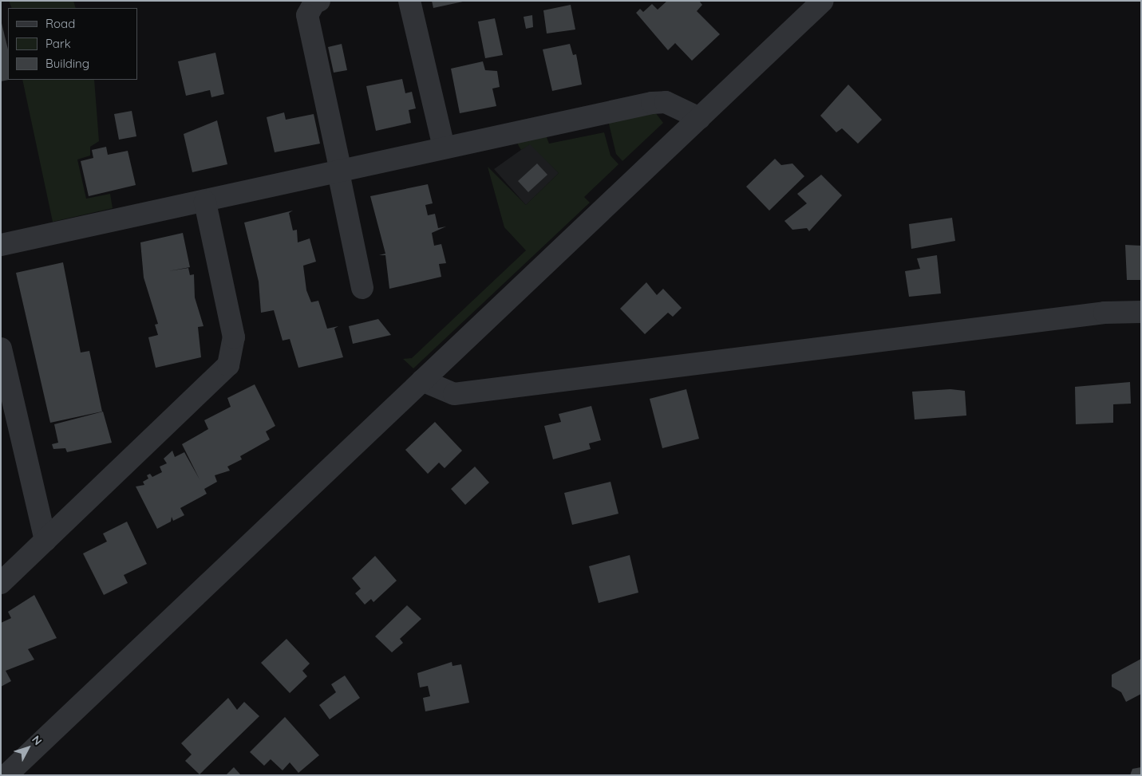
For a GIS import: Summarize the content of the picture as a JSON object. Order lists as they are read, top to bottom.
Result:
{
  "legend": ["Road", "Park", "Building"],
  "north": "top right"
}
